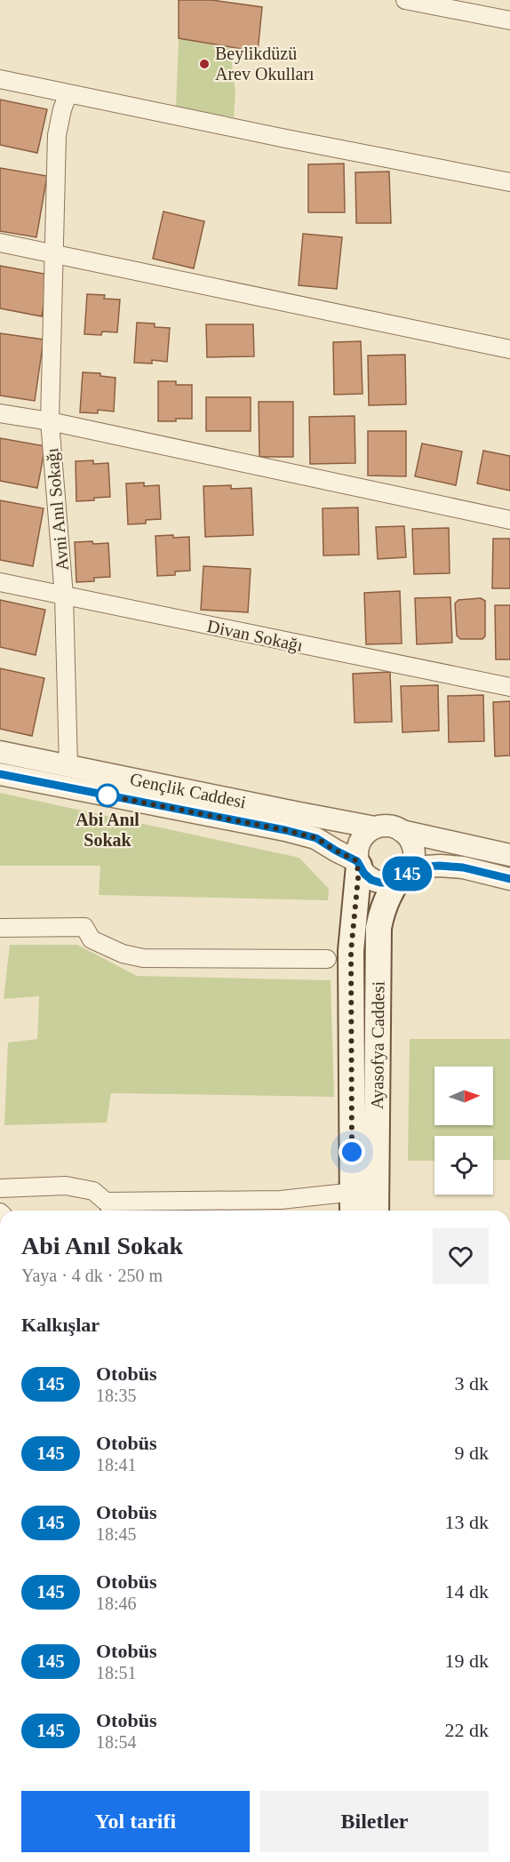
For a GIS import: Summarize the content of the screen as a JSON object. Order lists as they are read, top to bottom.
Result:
{
  "streets": {
    "main road": ["Ayasofya Caddesi"],
    "street": ["Avni Anıl Sokağı", "Divan Sokağı", "Gençlik Caddesi"]
  },
  "crossings": [
    ["Avni Anıl Sokağı", "Divan Sokağı"],
    ["Avni Anıl Sokağı", "Gençlik Caddesi"],
    ["Gençlik Caddesi", "Ayasofya Caddesi"]
  ],
  "places": ["Beylikdüzü Arev Okulları", "Abi Anıl Sokak"],
  "lines": ["bus line 145"],
  "north": "right",
  "page": {
    "on_map": "145",
    "heading": [
      ["Abi Anıl Sokak", "Yaya · 4 dk · 250 m"],
      "Kalkışlar"
    ],
    "list": [
      {
        "mark": "145",
        "name": "Otobüs",
        "note": "18:35",
        "value": "3 dk"
      },
      {
        "mark": "145",
        "name": "Otobüs",
        "note": "18:41",
        "value": "9 dk"
      },
      {
        "mark": "145",
        "name": "Otobüs",
        "note": "18:45",
        "value": "13 dk"
      },
      {
        "mark": "145",
        "name": "Otobüs",
        "note": "18:46",
        "value": "14 dk"
      },
      {
        "mark": "145",
        "name": "Otobüs",
        "note": "18:51",
        "value": "19 dk"
      },
      {
        "mark": "145",
        "name": "Otobüs",
        "note": "18:54",
        "value": "22 dk"
      }
    ],
    "buttons": ["Yol tarifi", "Biletler"]
  }
}
